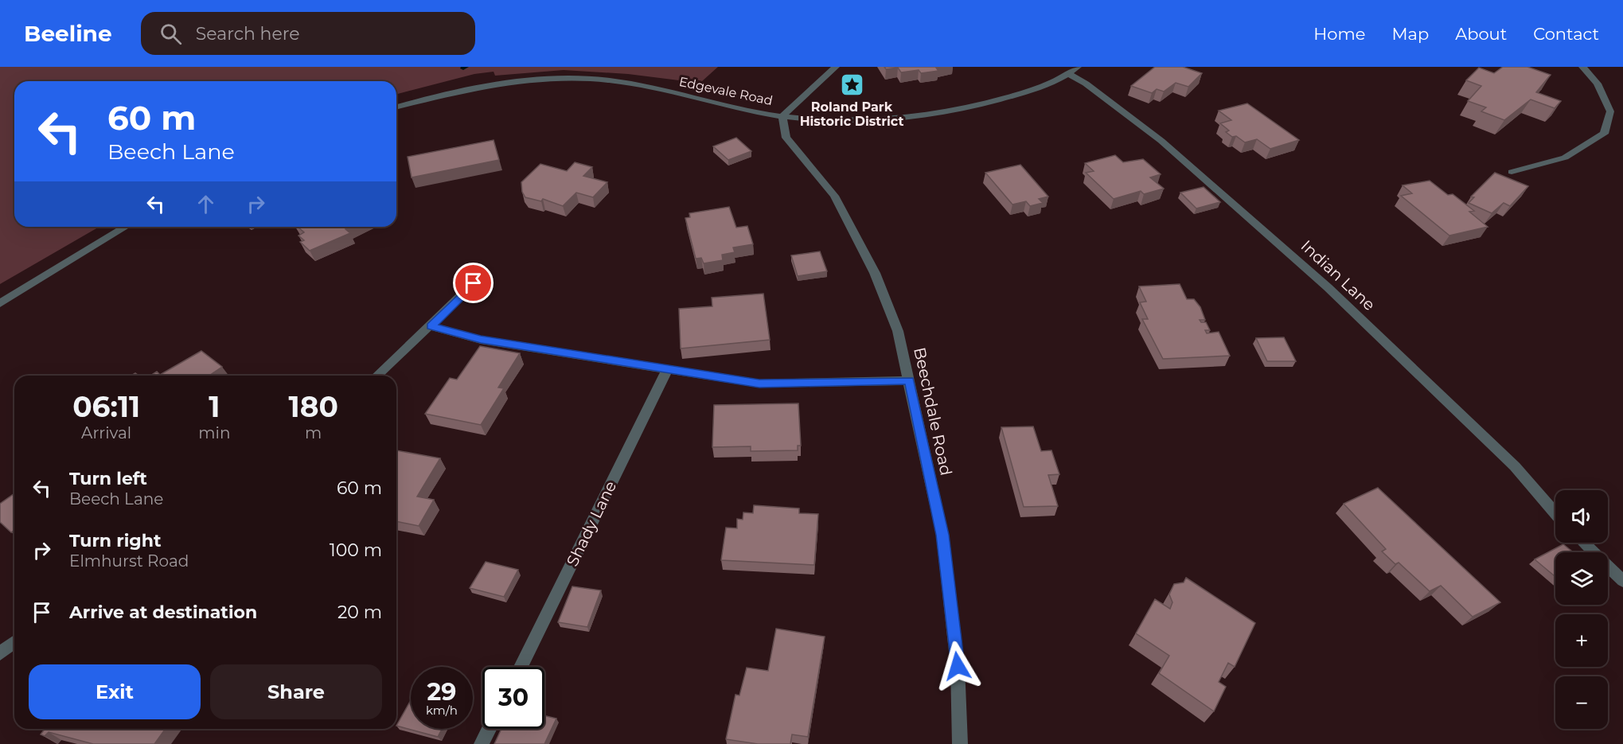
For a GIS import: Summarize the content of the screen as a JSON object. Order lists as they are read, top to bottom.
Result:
{
  "streets": {
    "street": [
      "Edgevale Road",
      "Indian Lane",
      "Beechdale Road",
      "Shady Lane"
    ]
  },
  "crossings": [
    ["Edgevale Road", "Indian Lane"],
    ["Edgevale Road", "Beechdale Road"]
  ],
  "places": {
    "place": ["Roland Park Historic District"]
  },
  "page": {
    "header": "Beeline",
    "search": "Search here",
    "nav": [
      "Home",
      "Map",
      "About",
      "Contact"
    ],
    "turn": ["60 m", "Beech Lane"],
    "eta": [
      "06:11",
      "Arrival",
      "1",
      "min",
      "180",
      "m"
    ],
    "list": [
      {
        "name": "Turn left",
        "note": "Beech Lane",
        "value": "60 m"
      },
      {
        "name": "Turn right",
        "note": "Elmhurst Road",
        "value": "100 m"
      },
      {
        "name": "Arrive at destination",
        "value": "20 m"
      }
    ],
    "map_buttons": ["+", "−"],
    "buttons": ["Exit", "Share"],
    "speed": "29 km/h",
    "limit": "30"
  }
}
